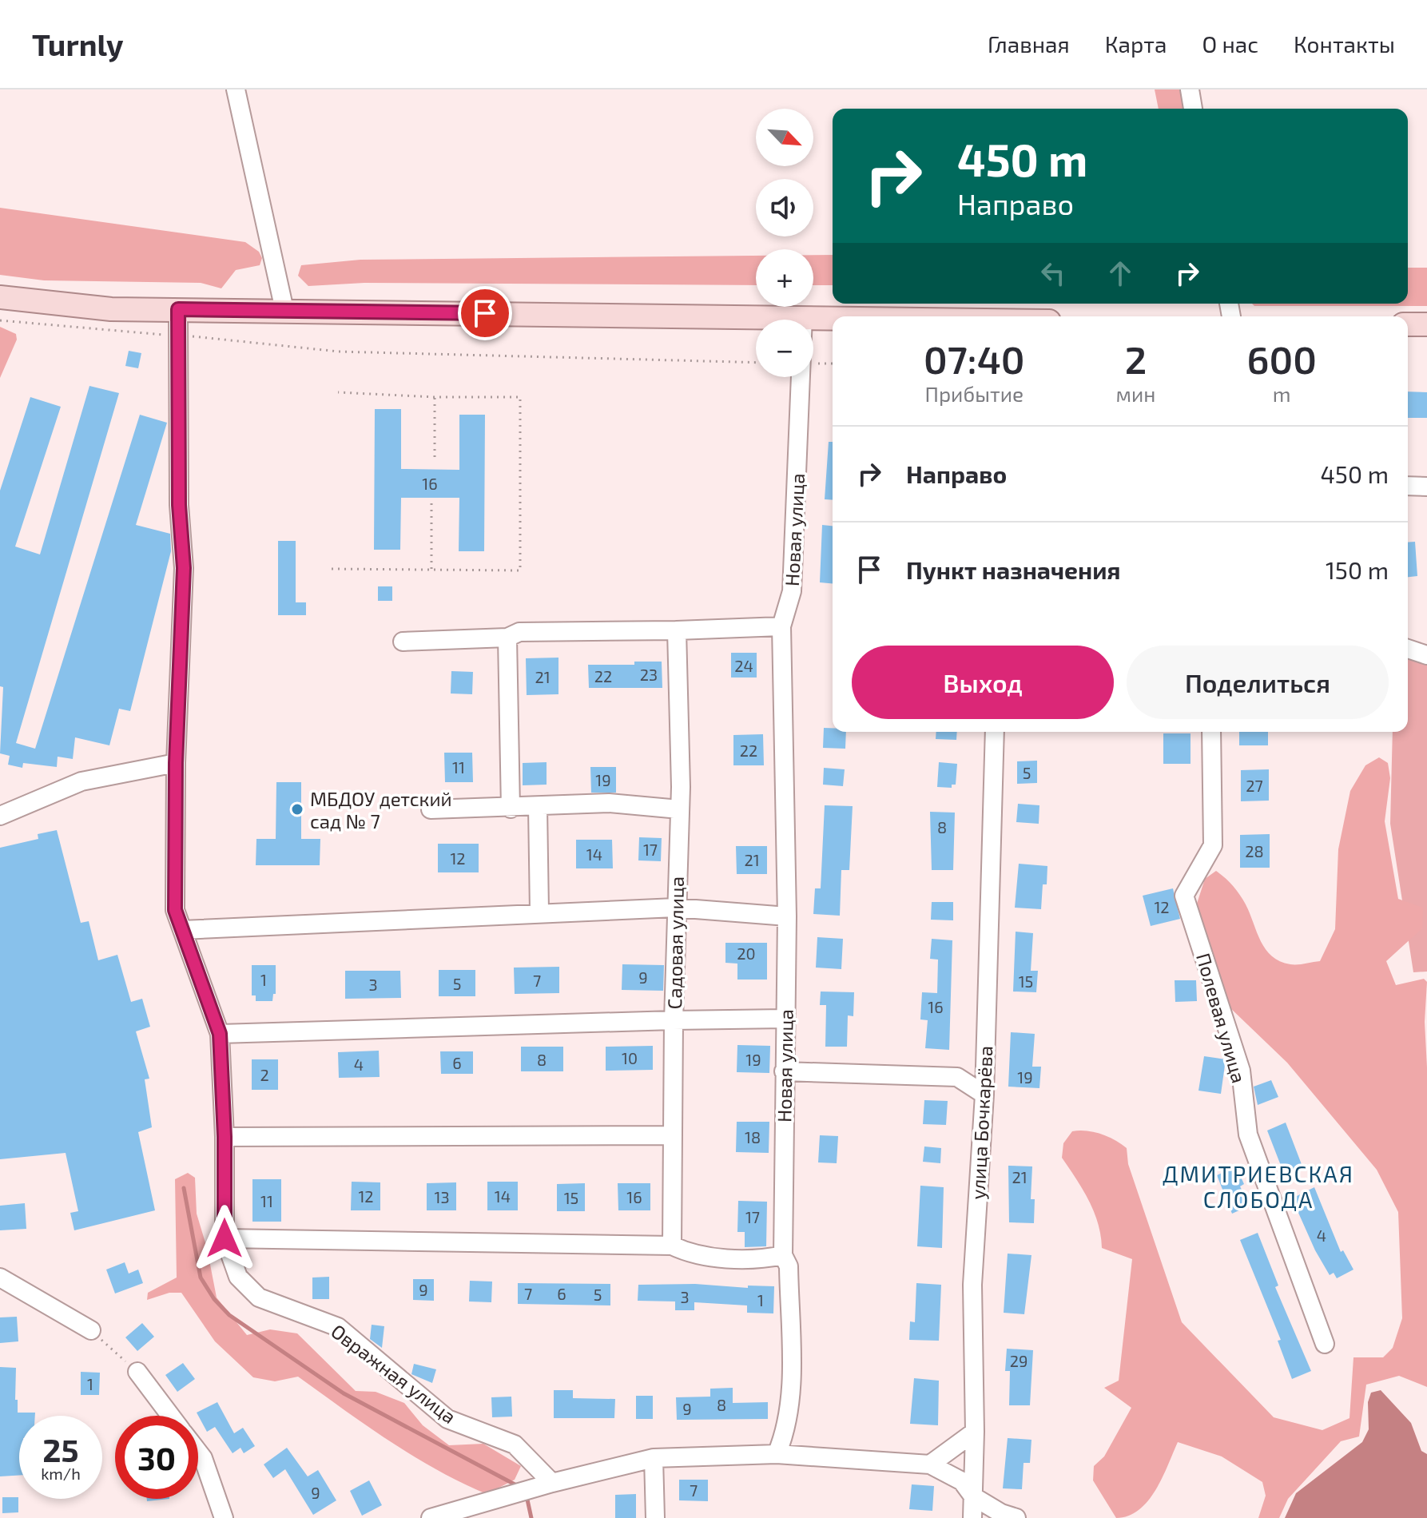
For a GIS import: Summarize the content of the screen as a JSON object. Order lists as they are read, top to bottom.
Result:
{
  "streets": {
    "street": [
      "Новая улица",
      "Садовая улица",
      "Полевая улица",
      "улица Бочкарёва",
      "Овражная улица"
    ]
  },
  "crossings": [
    ["Садовая улица", "Овражная улица"]
  ],
  "districts": ["ДМИТРИЕВСКАЯ СЛОБОДА"],
  "places": ["МБДОУ детский сад № 7"],
  "house_numbers": [
    "16",
    "24",
    "23",
    "22",
    "21",
    "22",
    "11",
    "5",
    "19",
    "27",
    "8",
    "17",
    "28",
    "14",
    "12",
    "21",
    "12",
    "20",
    "9",
    "1",
    "7",
    "15",
    "5",
    "3",
    "16",
    "10",
    "8",
    "19",
    "6",
    "4",
    "2",
    "19",
    "18",
    "21",
    "12",
    "14",
    "13",
    "16",
    "15",
    "11",
    "17",
    "4",
    "9",
    "7",
    "6",
    "5",
    "3",
    "1",
    "29",
    "1",
    "8",
    "9",
    "7",
    "9"
  ],
  "north": "bottom right",
  "page": {
    "header": "Turnly",
    "nav": [
      "Главная",
      "Карта",
      "О нас",
      "Контакты"
    ],
    "map_buttons": ["+", "−"],
    "turn": ["450 m", "Направо"],
    "eta": [
      "07:40",
      "Прибытие",
      "2",
      "мин",
      "600",
      "m"
    ],
    "list": [
      {
        "name": "Направо",
        "value": "450 m"
      },
      {
        "name": "Пункт назначения",
        "value": "150 m"
      }
    ],
    "buttons": ["Выход", "Поделиться"],
    "speed": "25 km/h",
    "limit": "30"
  }
}
